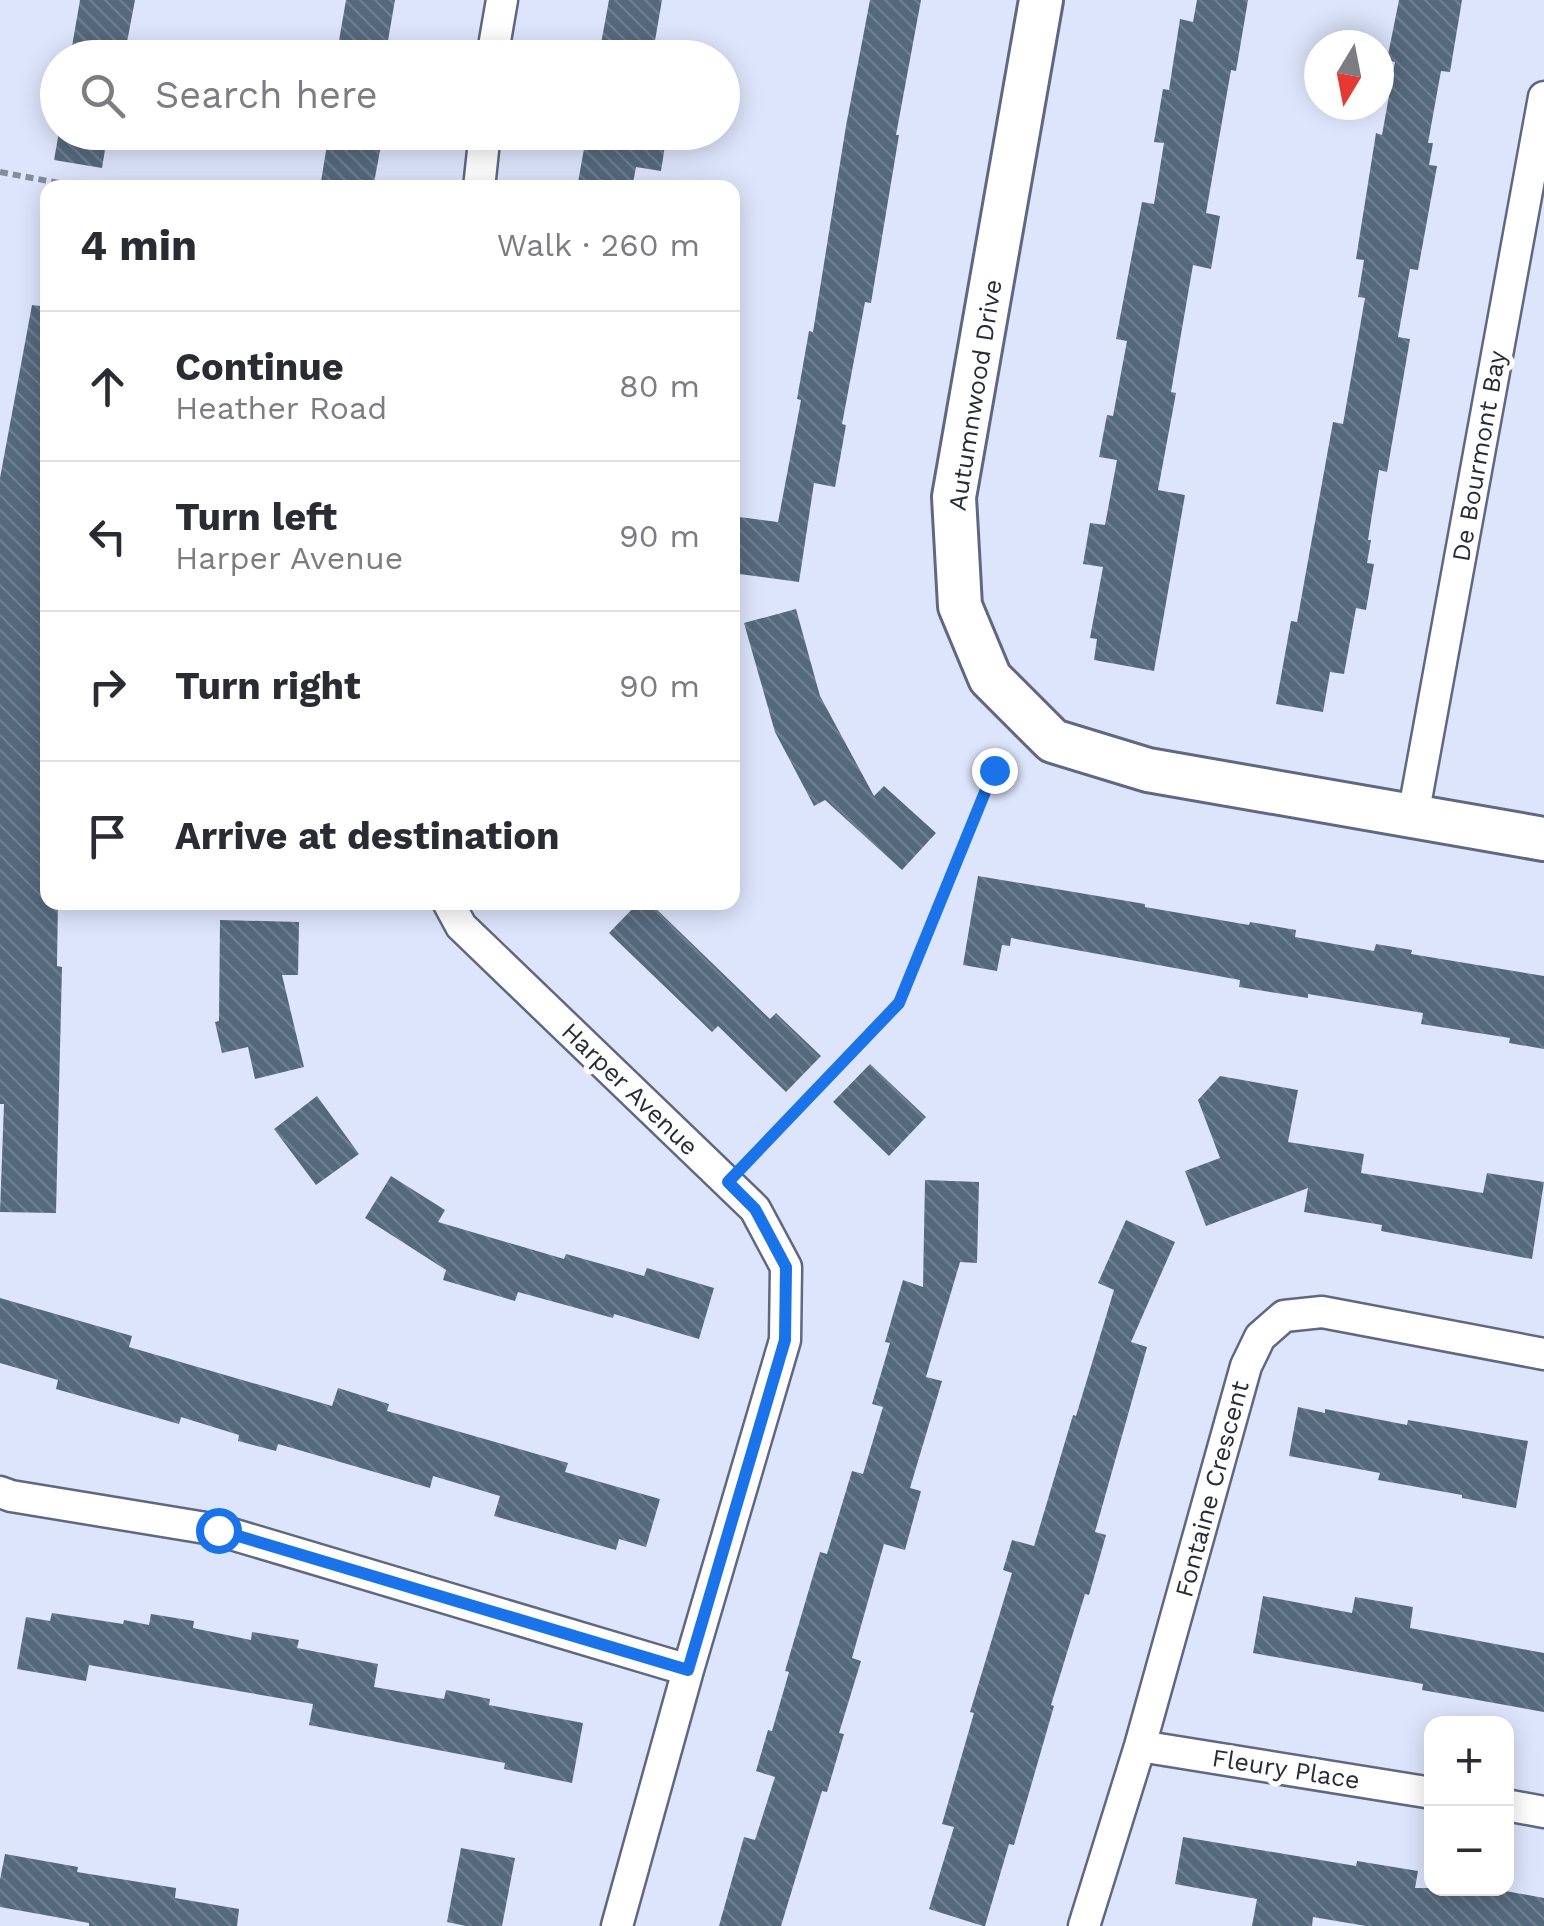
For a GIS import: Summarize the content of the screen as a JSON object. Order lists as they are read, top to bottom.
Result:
{
  "streets": {
    "street": [
      "Autumnwood Drive",
      "De Bourmont Bay",
      "Harper Avenue",
      "Fontaine Crescent",
      "Fleury Place"
    ]
  },
  "crossings": [
    ["Autumnwood Drive", "De Bourmont Bay"],
    ["Fontaine Crescent", "Fleury Place"]
  ],
  "north": "bottom",
  "page": {
    "search": "Search here",
    "heading": ["4 min", "Walk · 260 m"],
    "list": [
      ["Continue", "Heather Road", "80 m"],
      ["Turn left", "Harper Avenue", "90 m"],
      ["Turn right", "90 m"],
      "Arrive at destination"
    ],
    "map_buttons": ["+", "−"]
  }
}
